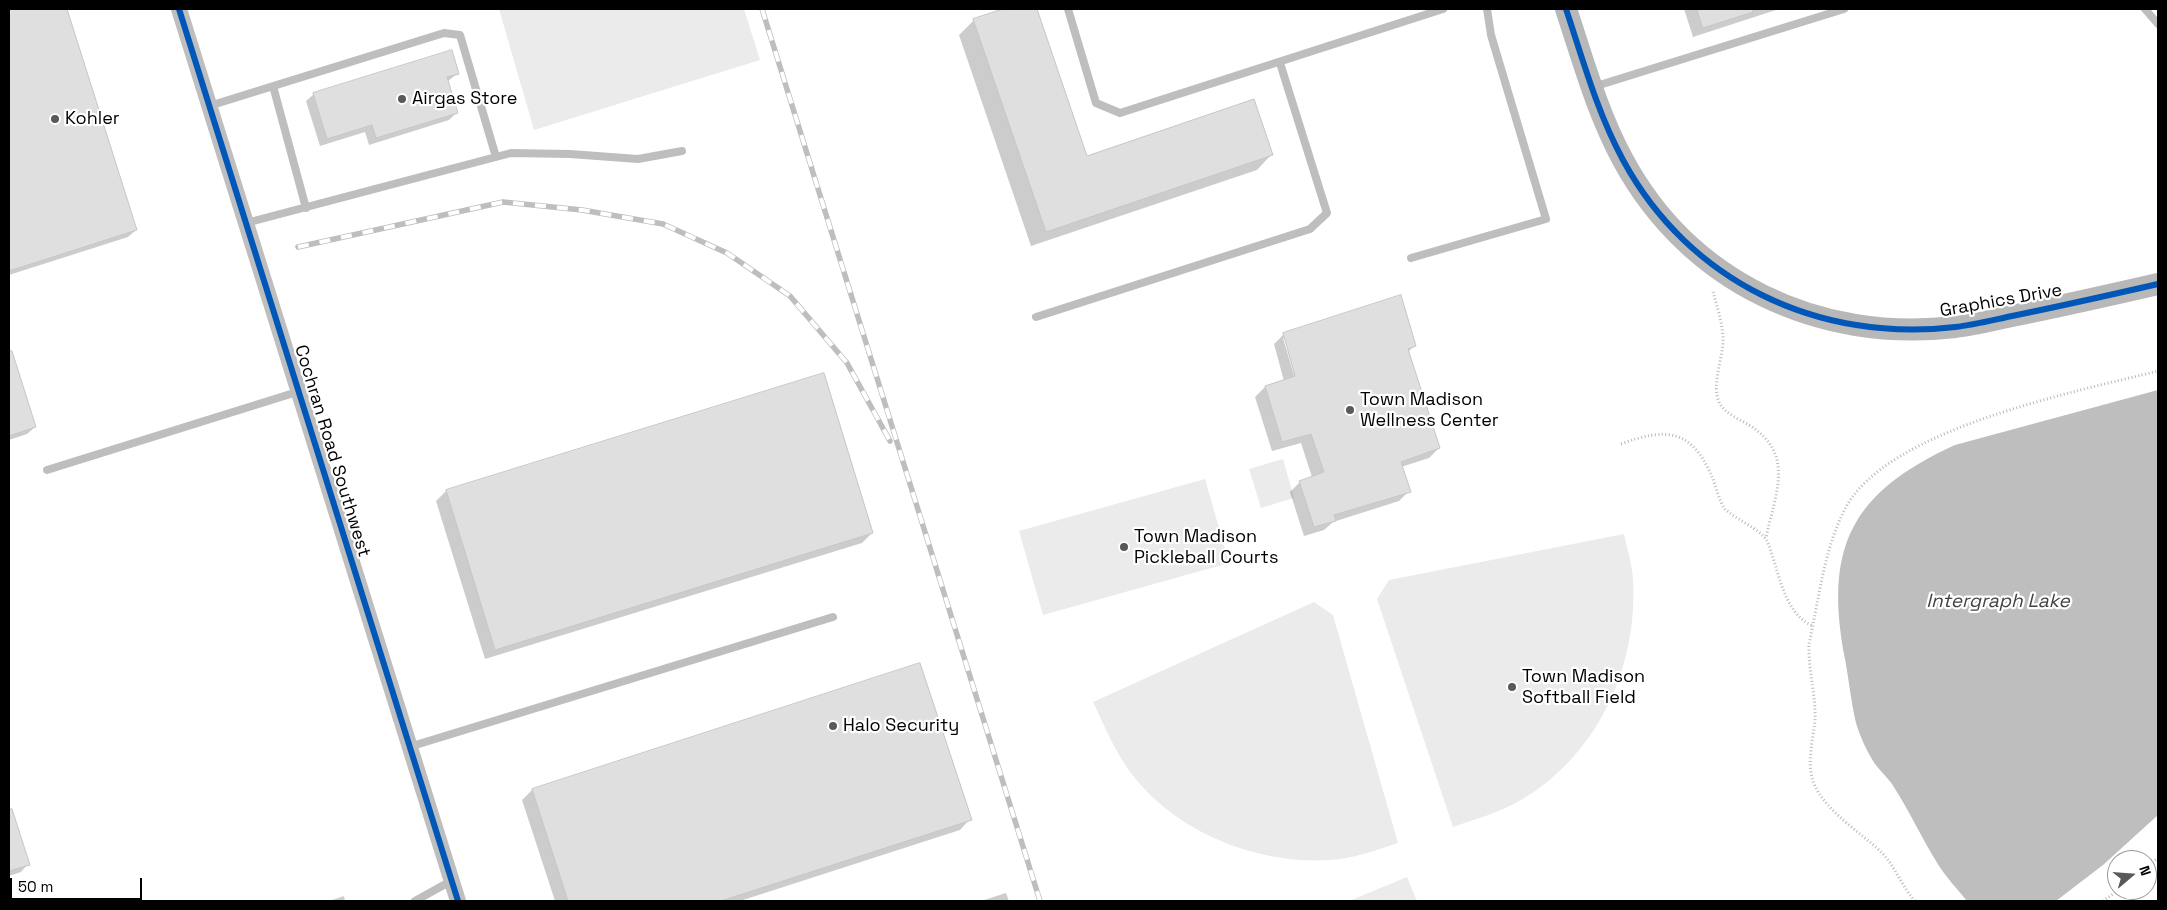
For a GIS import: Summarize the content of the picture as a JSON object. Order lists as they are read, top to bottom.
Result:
{
  "streets": {
    "street": ["Graphics Drive", "Cochran Road Southwest"]
  },
  "water": ["Intergraph Lake"],
  "places": [
    "Airgas Store",
    "Kohler",
    "Town Madison Wellness Center",
    "Town Madison Pickleball Courts",
    "Town Madison Softball Field",
    "Halo Security"
  ],
  "scale_bar": "50 m",
  "north": "right"
}
